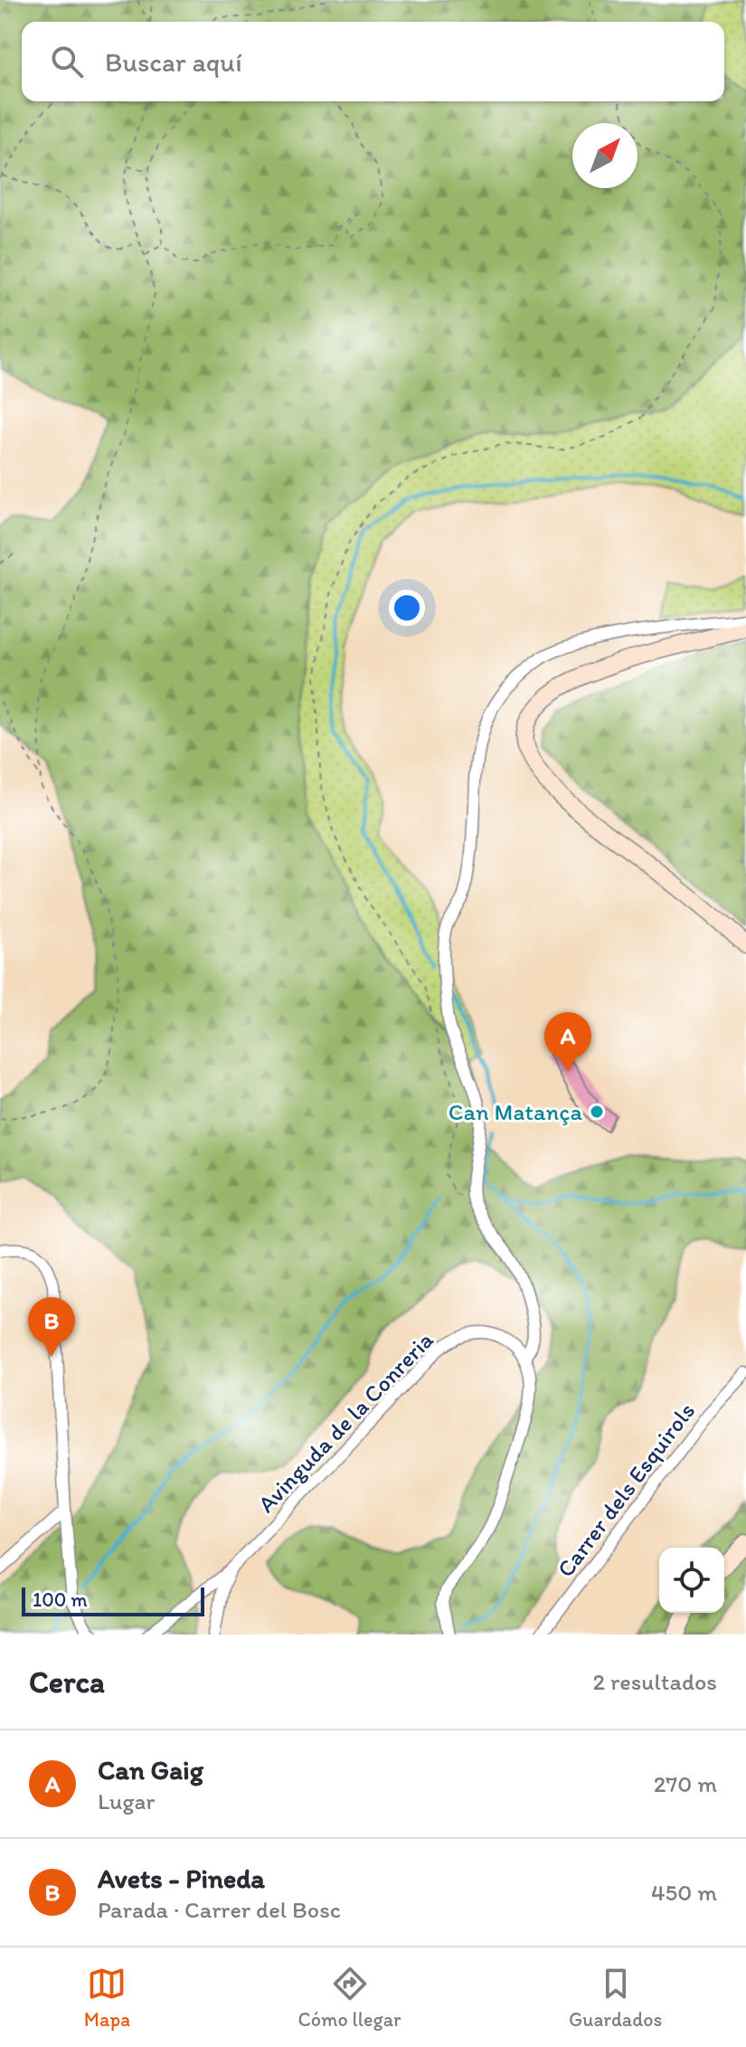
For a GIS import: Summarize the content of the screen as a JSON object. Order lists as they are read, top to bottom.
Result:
{
  "streets": {
    "street": ["Avinguda de la Conreria", "Carrer dels Esquirols"]
  },
  "places": ["Can Matança"],
  "scale_bar": "100 m",
  "north": "top right",
  "page": {
    "search": "Buscar aquí",
    "pins": ["A", "B"],
    "scale": "100 m",
    "heading": ["Cerca", "2 resultados"],
    "list": [
      {
        "mark": "A",
        "name": "Can Gaig",
        "note": "Lugar",
        "value": "270 m"
      },
      {
        "mark": "B",
        "name": "Avets - Pineda",
        "note": "Parada · Carrer del Bosc",
        "value": "450 m"
      }
    ],
    "nav": ["Mapa", "Cómo llegar", "Guardados"]
  }
}
